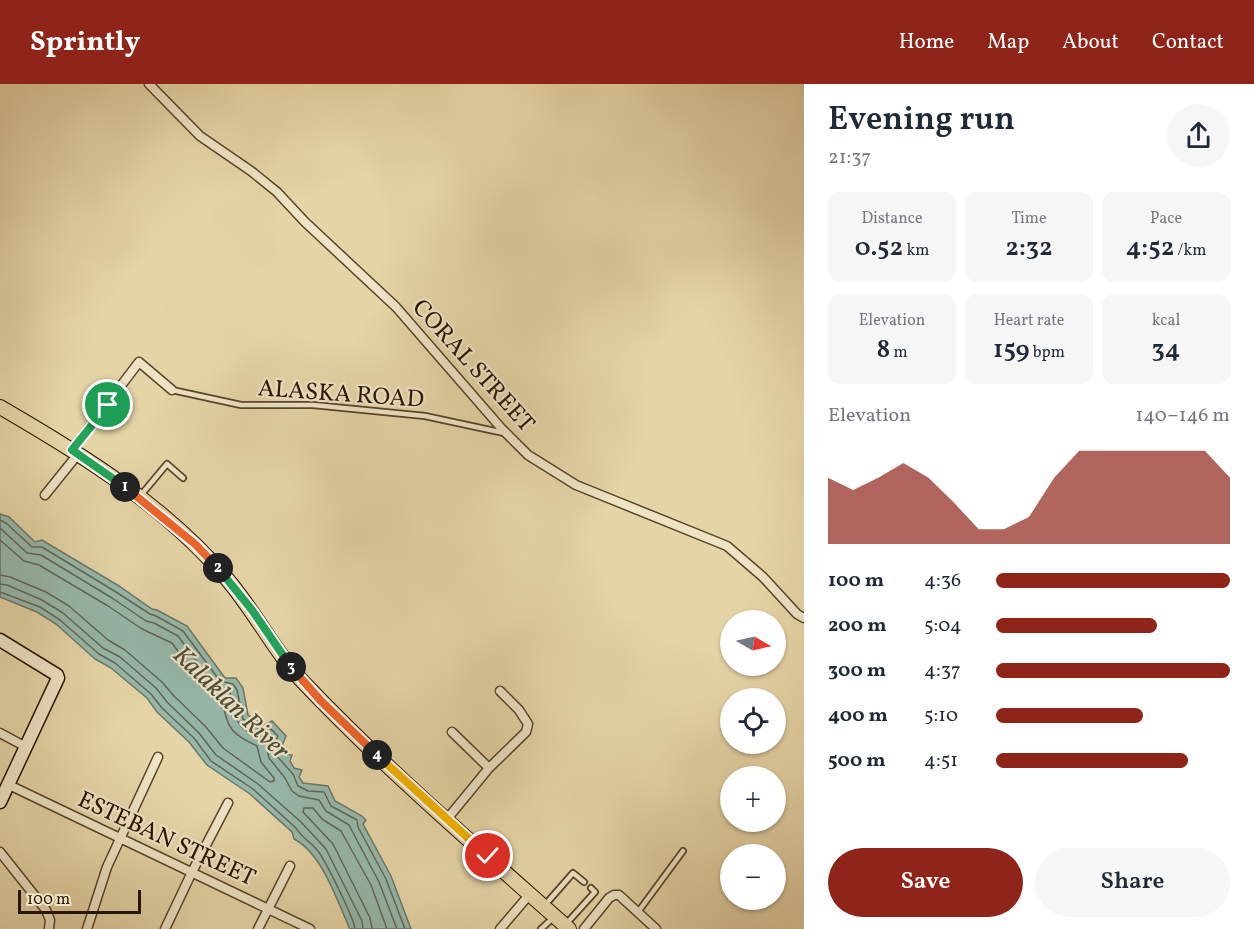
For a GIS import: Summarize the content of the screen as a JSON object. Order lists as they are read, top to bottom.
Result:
{
  "streets": {
    "street": ["CORAL STREET", "ESTEBAN STREET"],
    "lane": ["ALASKA ROAD"]
  },
  "crossings": [
    ["CORAL STREET", "ALASKA ROAD"]
  ],
  "water": ["Kalaklan River"],
  "scale_bar": "100 m",
  "north": "right",
  "page": {
    "header": "Sprintly",
    "nav": [
      "Home",
      "Map",
      "About",
      "Contact"
    ],
    "heading": ["Evening run", "21:37"],
    "stats": [
      ["Distance", "0.52 km"],
      ["Time", "2:32"],
      ["Pace", "4:52 /km"],
      ["Elevation", "8 m"],
      ["Heart rate", "159 bpm"],
      ["kcal", "34"]
    ],
    "chart": ["Elevation", "140–146 m"],
    "pins": [
      "1",
      "2",
      "3",
      "4"
    ],
    "list": [
      {
        "name": "100 m",
        "note": "4:36"
      },
      {
        "name": "200 m",
        "note": "5:04"
      },
      {
        "name": "300 m",
        "note": "4:37"
      },
      {
        "name": "400 m",
        "note": "5:10"
      },
      {
        "name": "500 m",
        "note": "4:51"
      }
    ],
    "map_buttons": ["+", "−"],
    "buttons": ["Save", "Share"],
    "scale": "100 m"
  }
}
